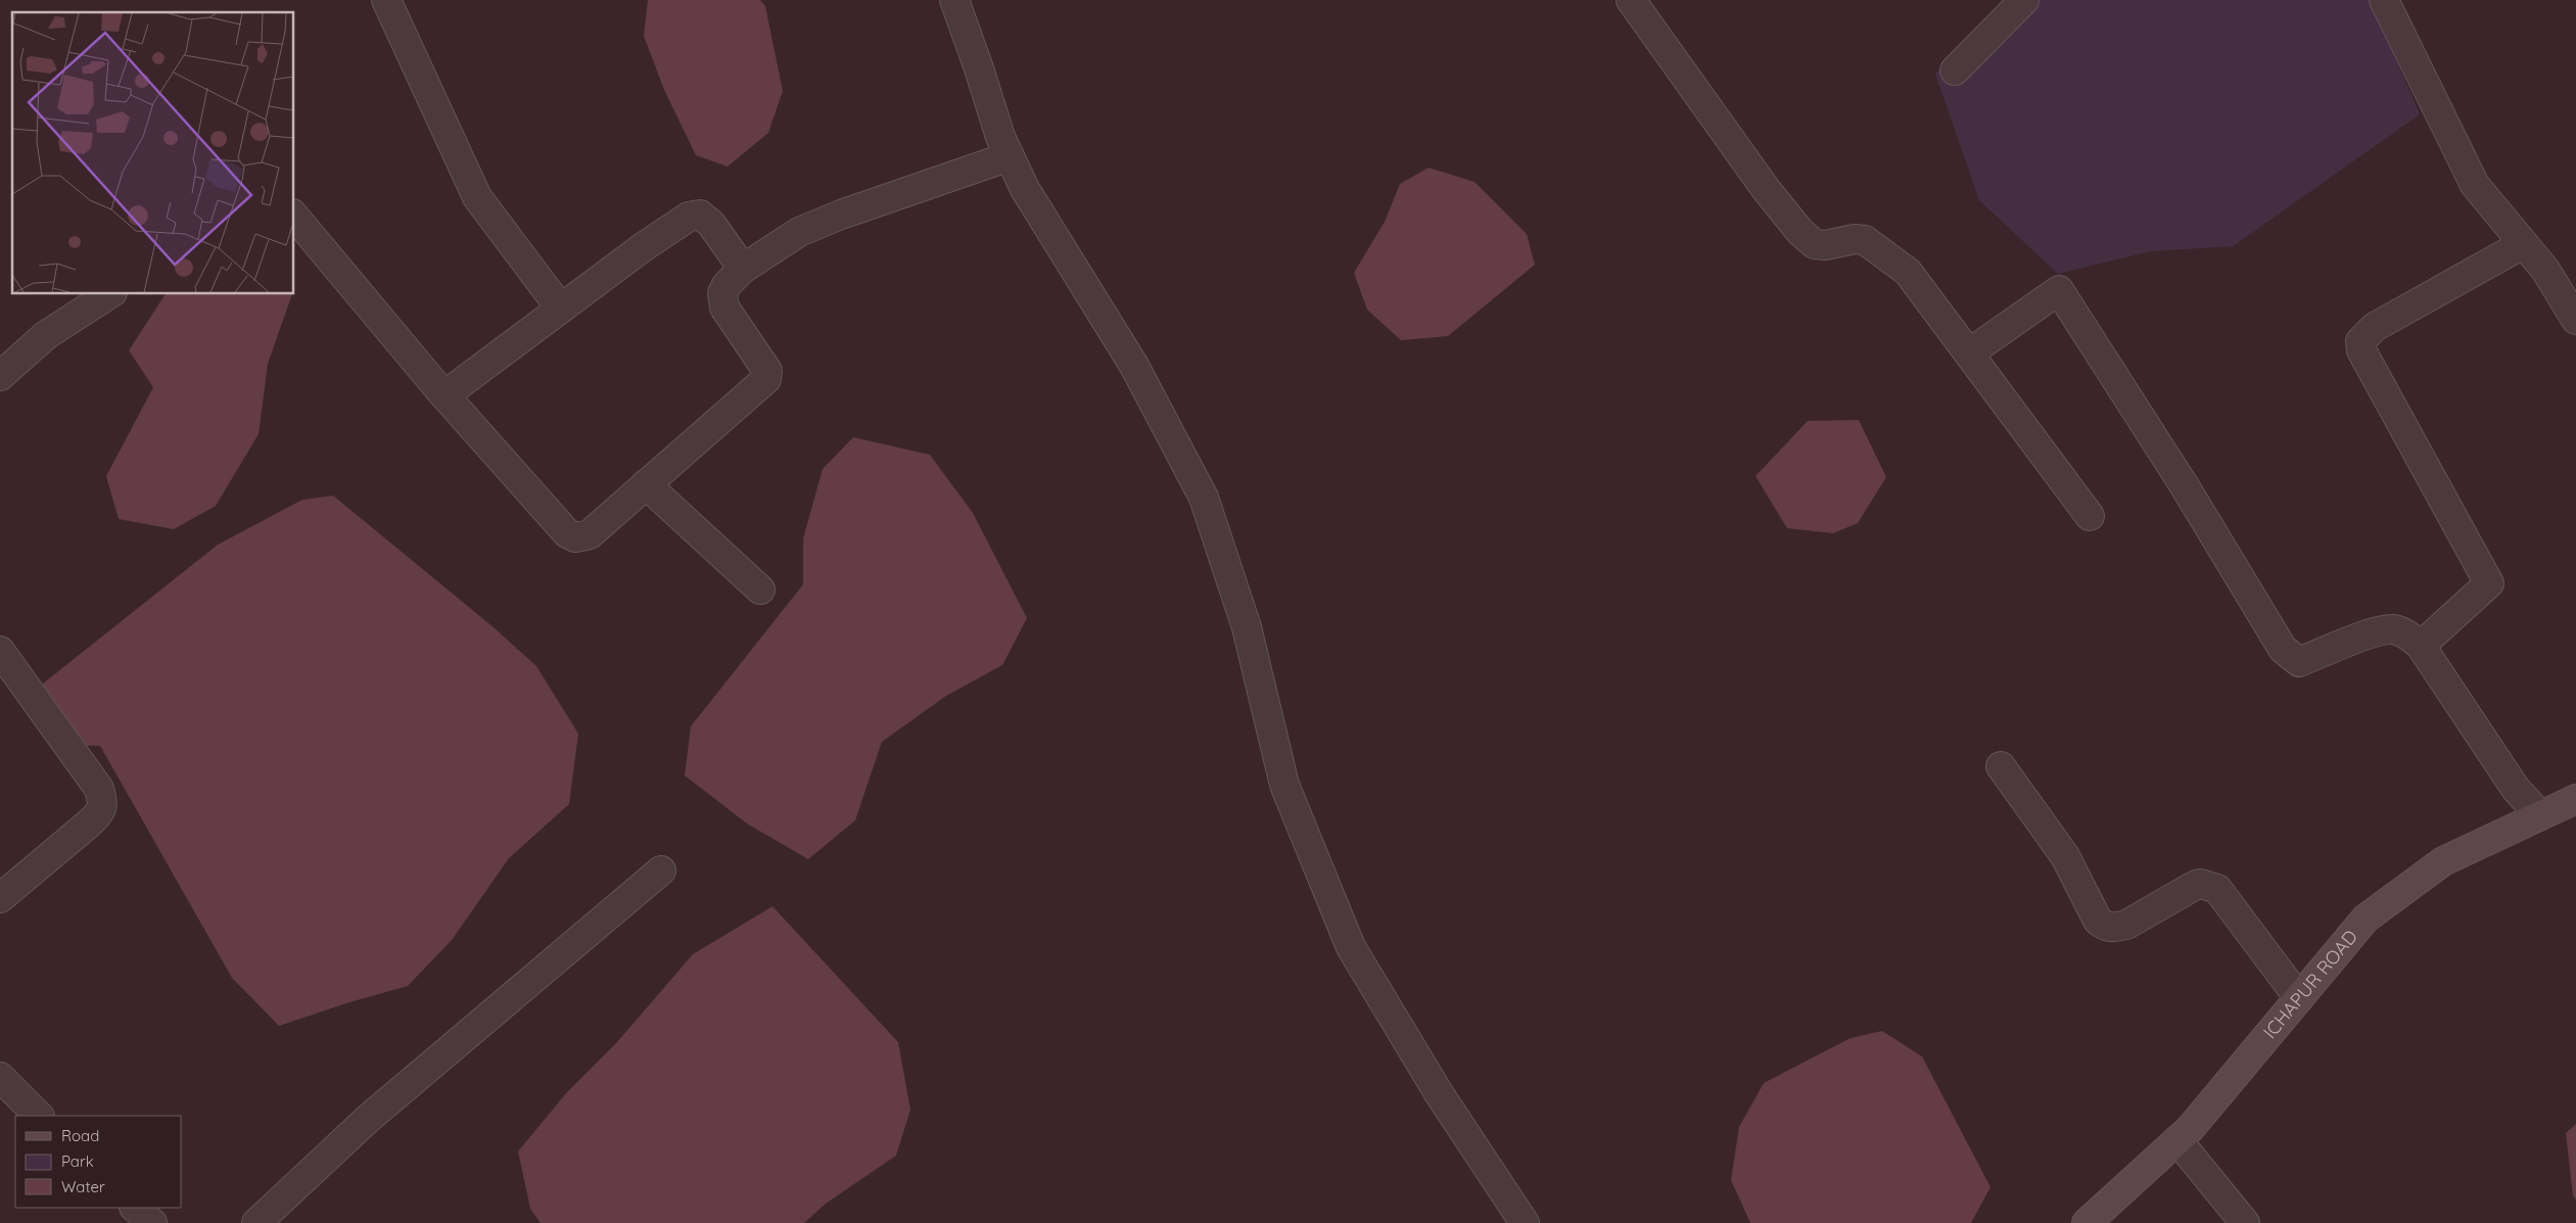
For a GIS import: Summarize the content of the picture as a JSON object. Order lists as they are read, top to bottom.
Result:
{
  "streets": {
    "street": ["ICHAPUR ROAD"]
  },
  "legend": ["Road", "Park", "Water"]
}
